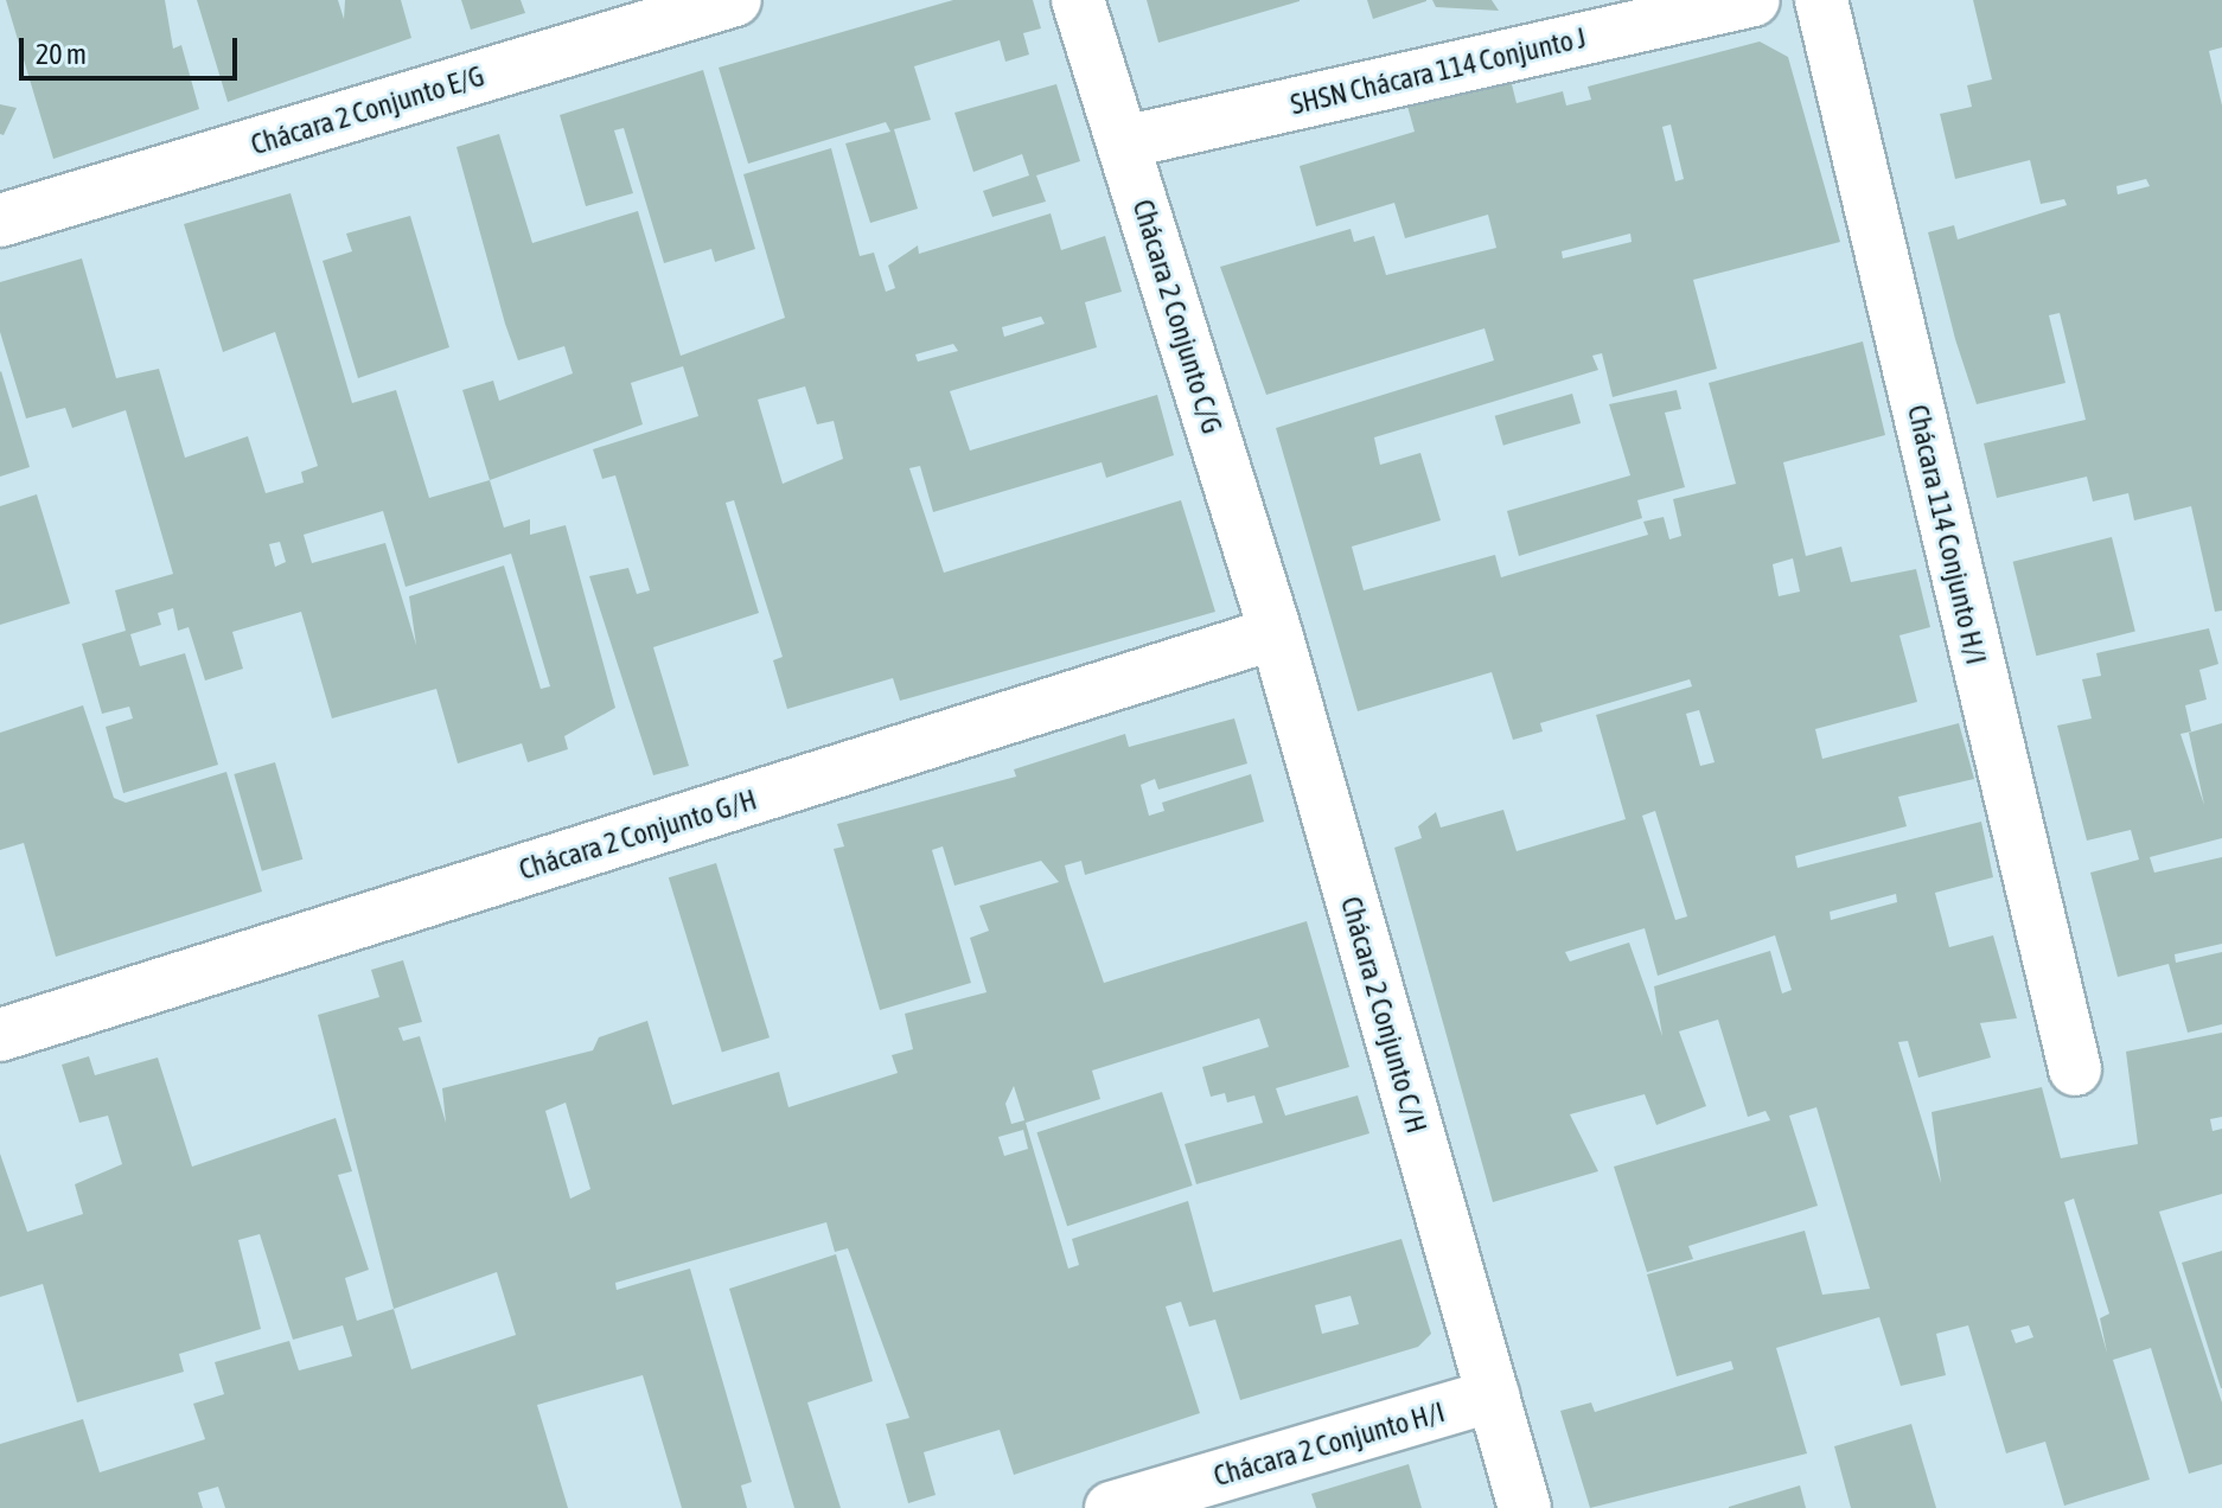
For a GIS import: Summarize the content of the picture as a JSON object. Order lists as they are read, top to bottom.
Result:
{
  "streets": {
    "street": [
      "SHSN Chácara 114 Conjunto J",
      "Chácara 2 Conjunto E/G",
      "Chácara 2 Conjunto C/G",
      "Chácara 114 Conjunto H/I",
      "Chácara 2 Conjunto G/H",
      "Chácara 2 Conjunto C/H",
      "Chácara 2 Conjunto H/I"
    ]
  },
  "crossings": [
    ["SHSN Chácara 114 Conjunto J", "Chácara 2 Conjunto C/G"],
    ["Chácara 2 Conjunto C/G", "Chácara 2 Conjunto G/H"],
    ["Chácara 2 Conjunto C/G", "Chácara 2 Conjunto C/H"],
    ["Chácara 2 Conjunto G/H", "Chácara 2 Conjunto C/H"],
    ["Chácara 2 Conjunto C/H", "Chácara 2 Conjunto H/I"]
  ],
  "scale_bar": "20 m"
}
